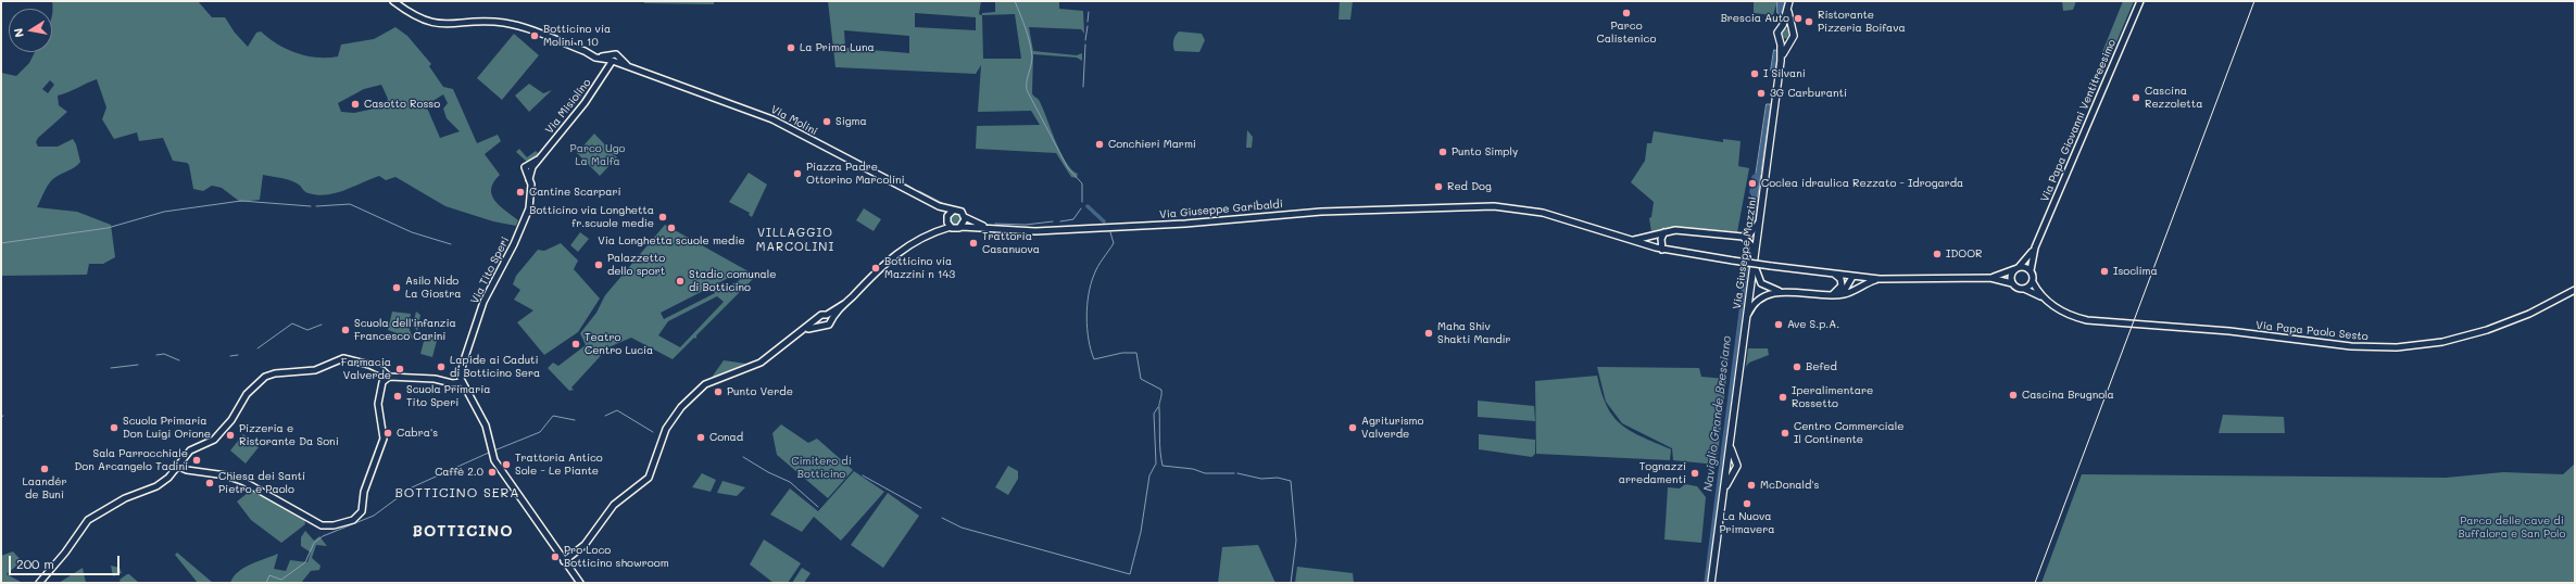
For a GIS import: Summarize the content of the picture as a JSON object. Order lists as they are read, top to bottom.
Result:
{
  "streets": {
    "main road": ["Via Giuseppe Mazzini"],
    "street": [
      "Via Misiolino",
      "Via Molini",
      "Via Papa Giovanni Ventitreesimo",
      "Via Giuseppe Garibaldi",
      "Via Tito Speri",
      "Via Papa Paolo Sesto"
    ]
  },
  "crossings": [
    ["Via Misiolino", "Via Molini"],
    ["Via Misiolino", "Via Tito Speri"],
    ["Via Molini", "Via Giuseppe Garibaldi"],
    ["Via Papa Giovanni Ventitreesimo", "Via Papa Paolo Sesto"]
  ],
  "districts": ["VILLAGGIO MARCOLINI", "BOTTICINO SERA", "BOTTICINO"],
  "water": ["Naviglio Grande Bresciano"],
  "parks": ["Parco Ugo La Malfa", "Cimitero di Botticino", "Parco delle cave di Buffalora e San Polo"],
  "places": [
    "Parco Calistenico",
    "Brescia Auto",
    "Ristorante Pizzeria Boifava",
    "Botticino via Molini n 10",
    "La Prima Luna",
    "I Silvani",
    "3G Carburanti",
    "Cascina Rezzoletta",
    "Casotto Rosso",
    "Sigma",
    "Conchieri Marmi",
    "Punto Simply",
    "Piazza Padre Ottorino Marcolini",
    "Coclea idraulica Rezzato - Idrogarda",
    "Red Dog",
    "Cantine Scarpari",
    "Botticino via Longhetta fr.scuole medie",
    "Via Longhetta scuole medie",
    "Trattoria Casanuova",
    "IDOOR",
    "Palazzetto dello sport",
    "Botticino via Mazzini n 143",
    "Isoclima",
    "Stadio comunale di Botticino",
    "Asilo Nido La Giostra",
    "Ave S.p.A.",
    "Scuola dell'infanzia Francesco Carini",
    "Maha Shiv Shakti Mandir",
    "Teatro Centro Lucia",
    "Lapide ai Caduti di Botticino Sera",
    "Befed",
    "Farmacia Valverde",
    "Punto Verde",
    "Cascina Brugnola",
    "Scuola Primaria Tito Speri",
    "Iperalimentare Rossetto",
    "Scuola Primaria Don Luigi Orione",
    "Agriturismo Valverde",
    "Cabra's",
    "Centro Commerciale Il Continente",
    "Pizzeria e Ristorante Da Soni",
    "Conad",
    "Sala Parrocchiale Don Arcangelo Tadini",
    "Trattoria Antico Sole - Le Piante",
    "Laandér de Bunì",
    "Caffè 2.0",
    "Tognazzi arredamenti",
    "Chiesa dei Santi Pietro e Paolo",
    "McDonald's",
    "La Nuova Primavera",
    "Pro Loco Botticino showroom"
  ],
  "scale_bar": "200 m",
  "north": "left"
}
